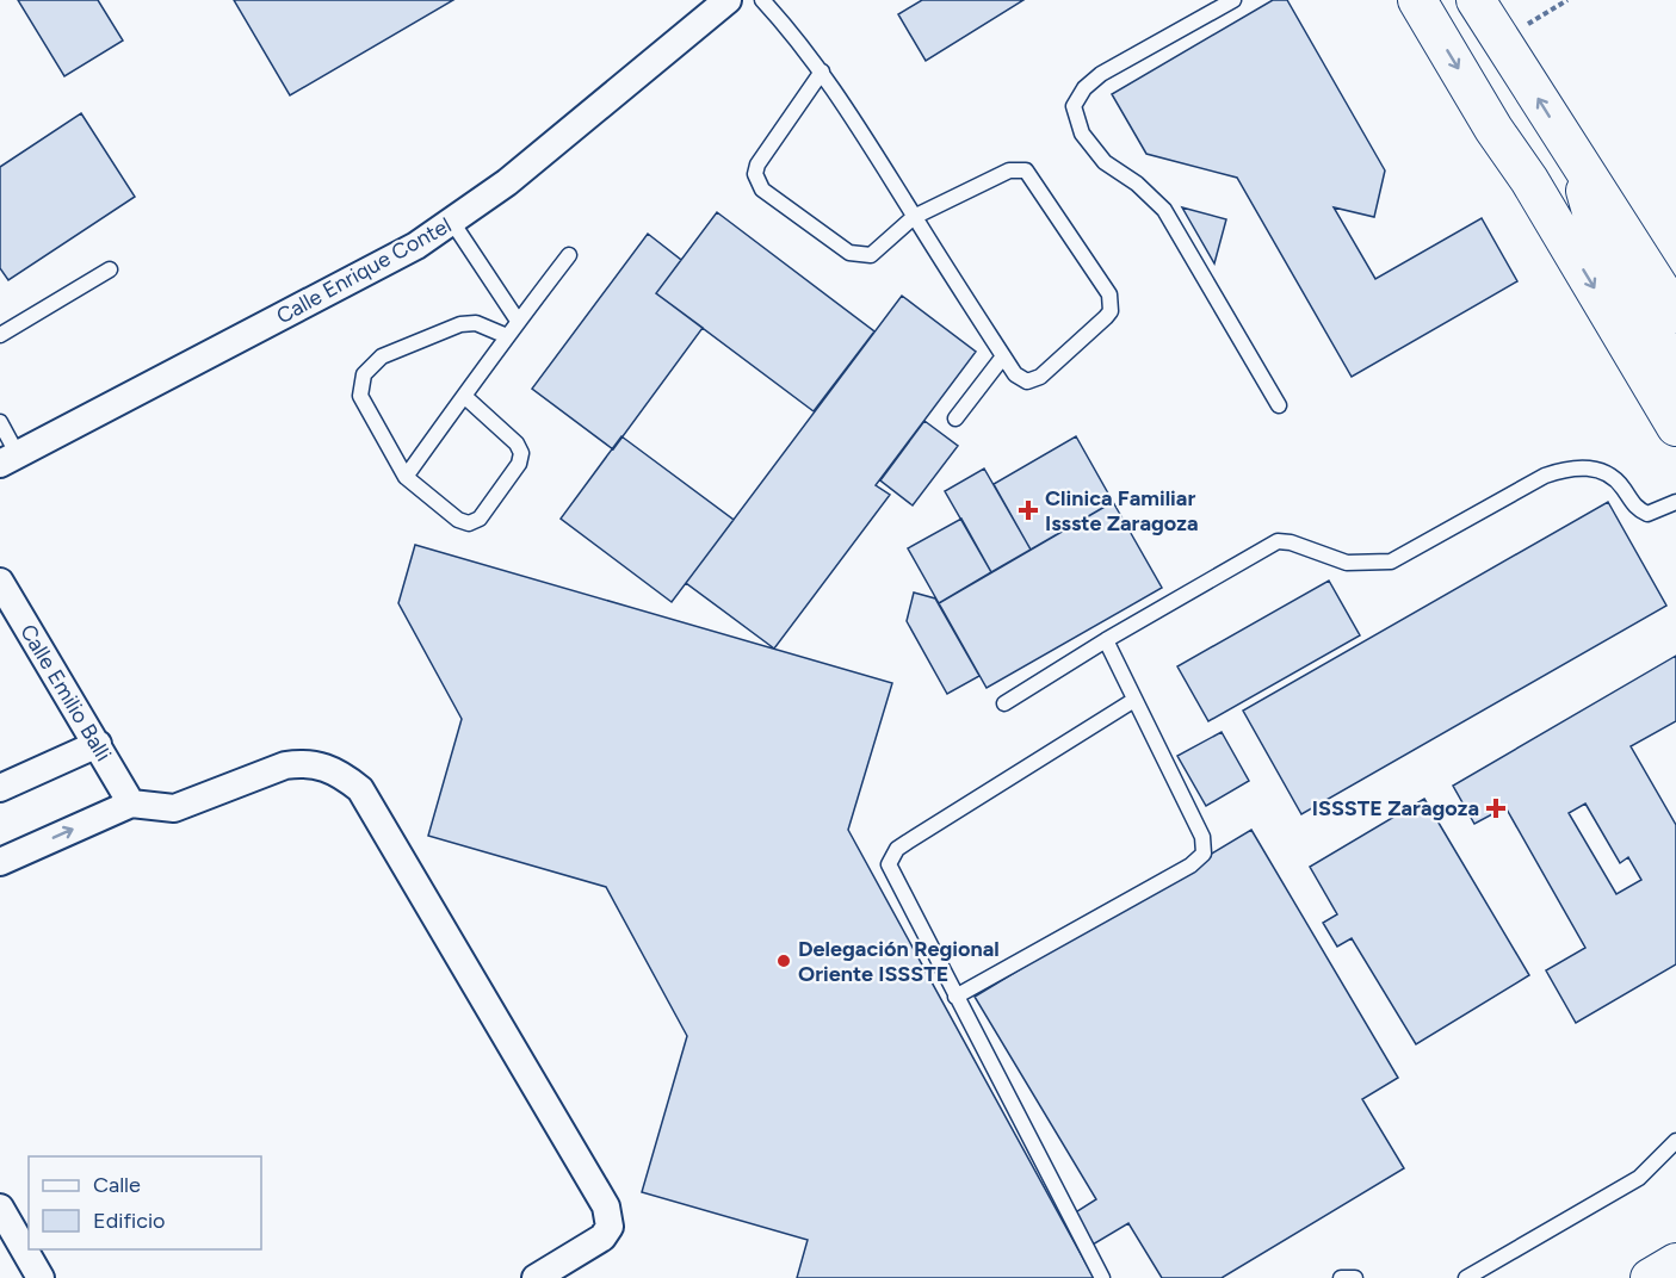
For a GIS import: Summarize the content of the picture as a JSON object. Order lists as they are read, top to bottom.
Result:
{
  "streets": {
    "street": ["Calle Enrique Contel", "Calle Emilio Balli"]
  },
  "places": {
    "health": ["Clinica Familiar Issste Zaragoza", "ISSSTE Zaragoza"],
    "other": ["Delegación Regional Oriente ISSSTE"]
  },
  "legend": ["Calle", "Edificio"]
}
